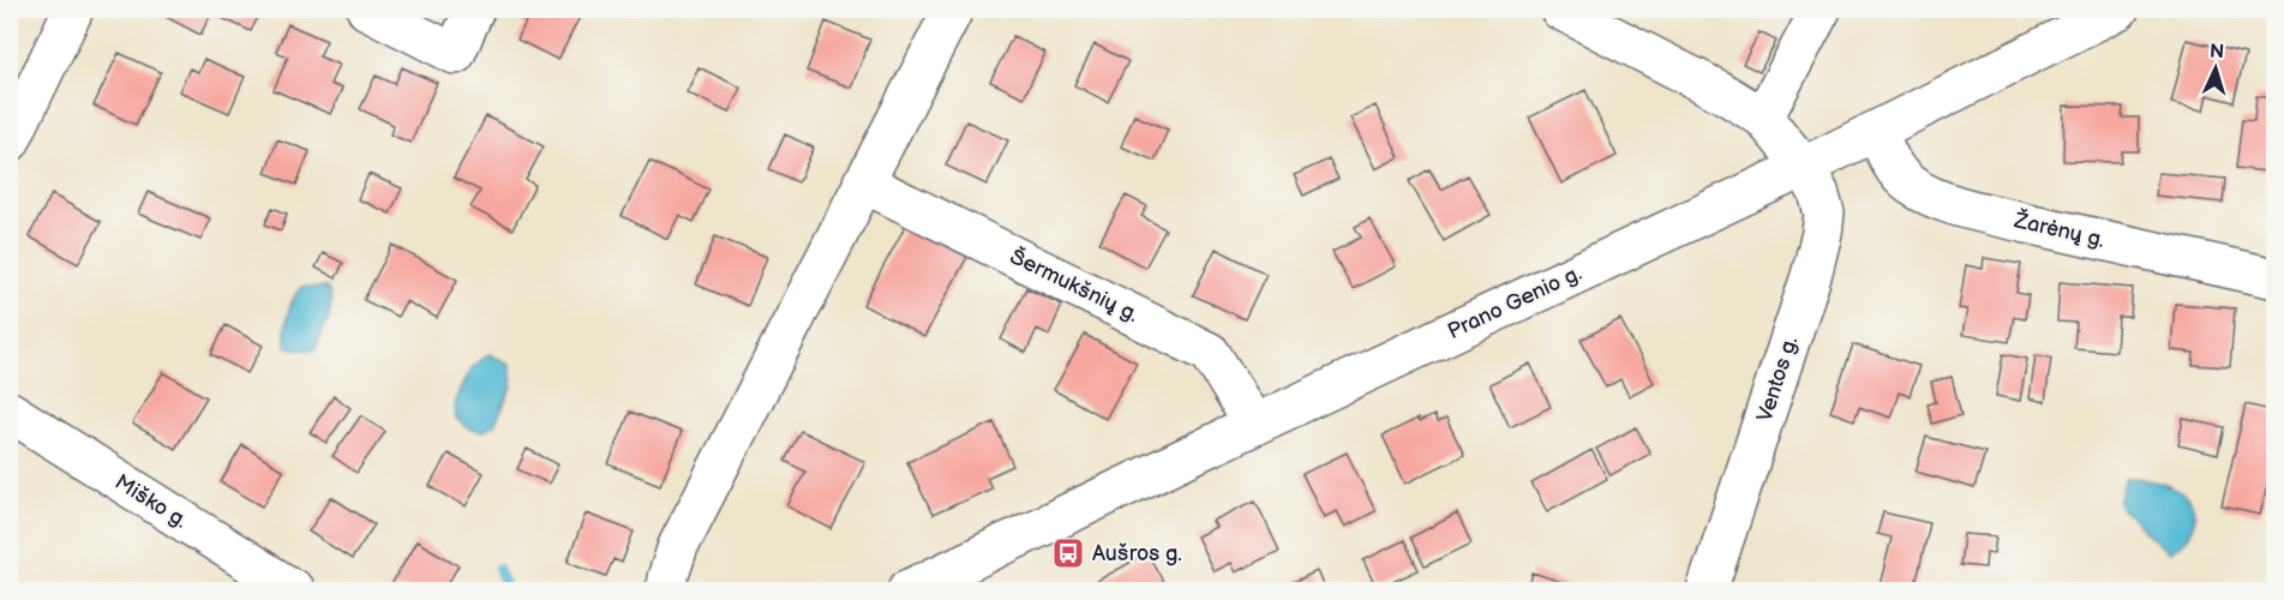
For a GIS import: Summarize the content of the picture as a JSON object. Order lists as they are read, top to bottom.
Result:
{
  "streets": {
    "street": [
      "Žarėnų g.",
      "Šermukšnių g.",
      "Prano Genio g.",
      "Ventos g.",
      "Miško g."
    ]
  },
  "crossings": [
    ["Žarėnų g.", "Prano Genio g."],
    ["Šermukšnių g.", "Prano Genio g."],
    ["Prano Genio g.", "Ventos g."]
  ],
  "places": {
    "bus stop": ["Aušros g."]
  },
  "north": "top"
}
